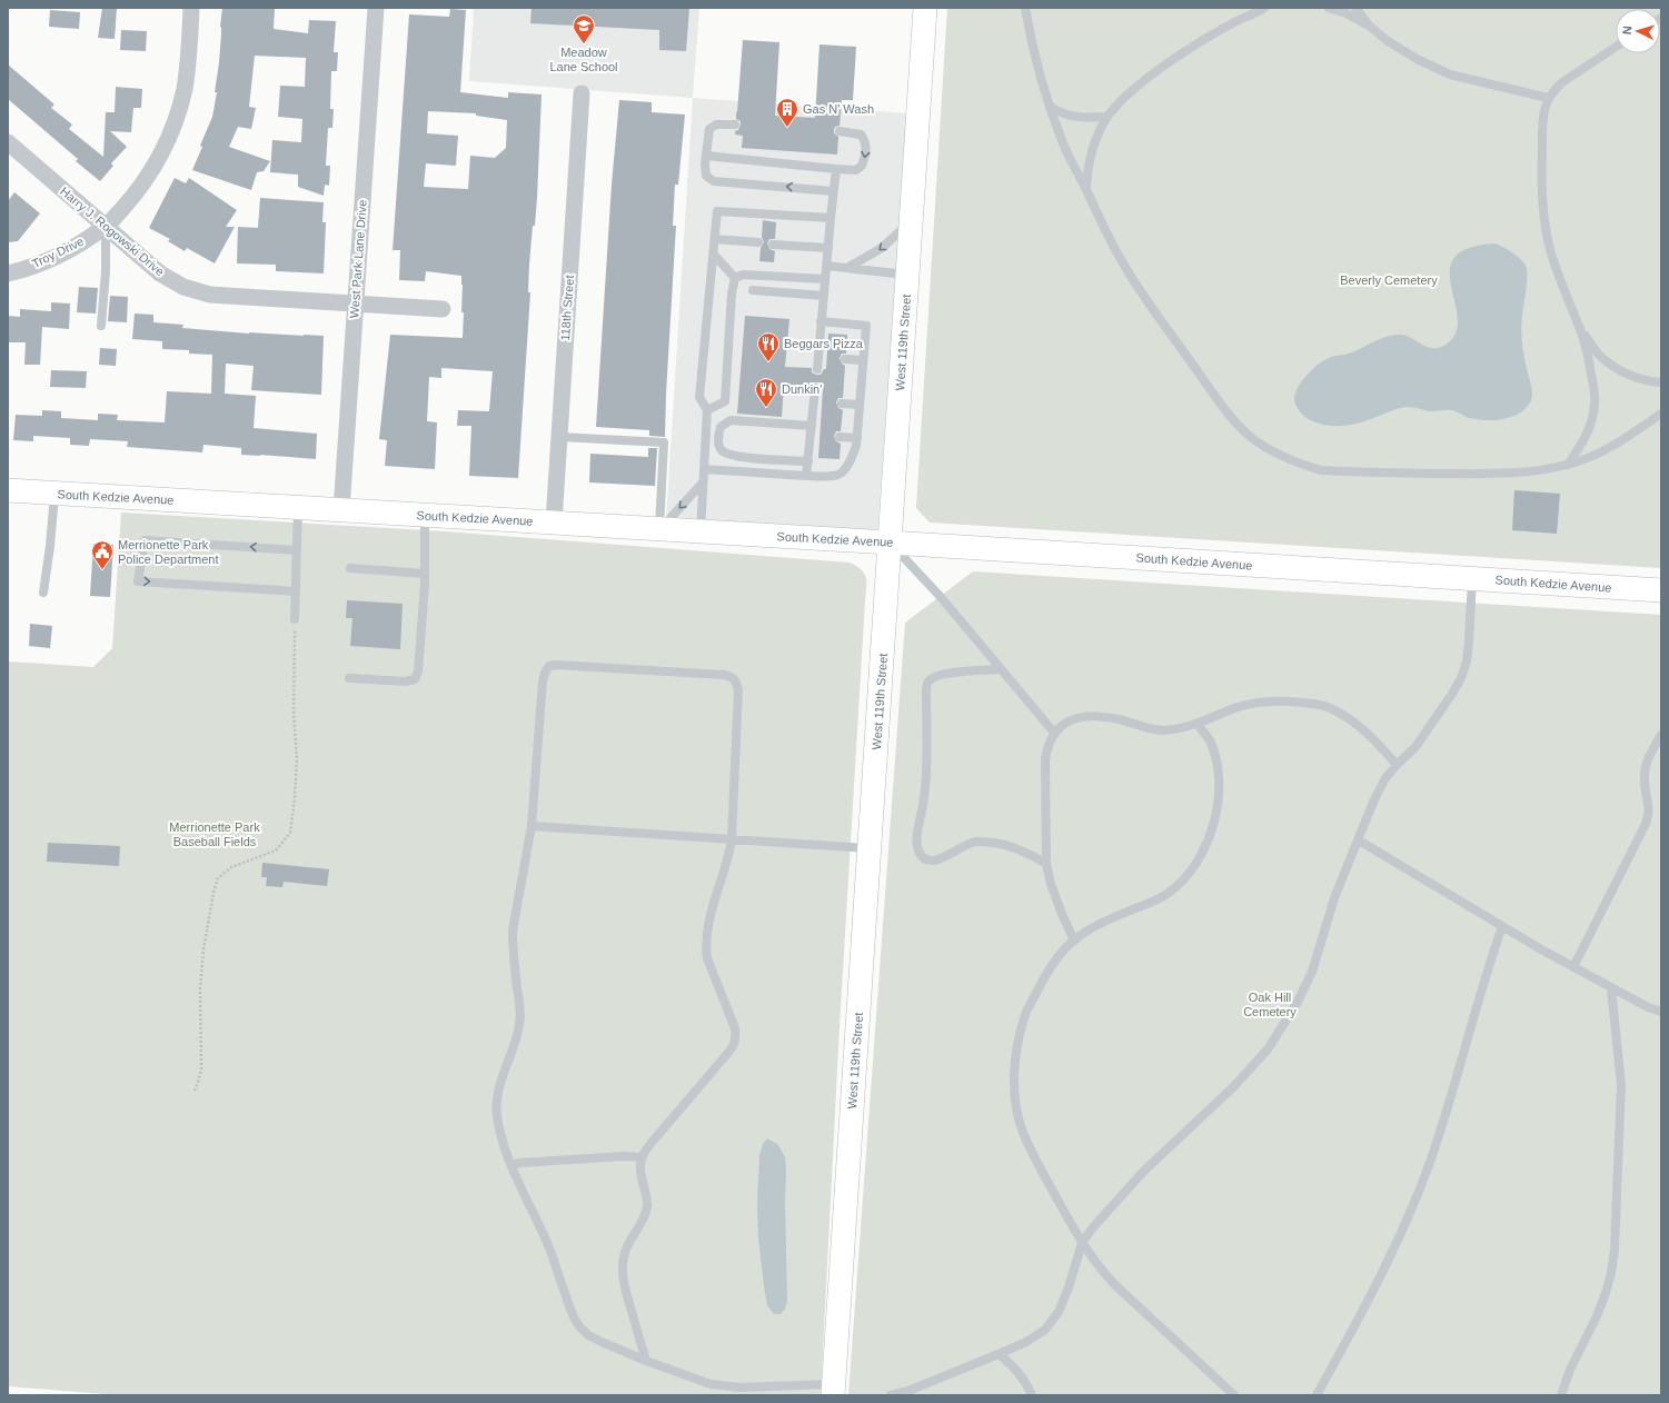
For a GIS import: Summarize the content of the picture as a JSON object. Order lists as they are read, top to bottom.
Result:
{
  "streets": {
    "main road": ["West 119th Street", "South Kedzie Avenue"],
    "street": [
      "Harry J. Rogowski Drive",
      "Troy Drive",
      "West Park Lane Drive",
      "118th Street"
    ]
  },
  "crossings": [
    ["Harry J. Rogowski Drive", "Troy Drive"],
    ["Harry J. Rogowski Drive", "West Park Lane Drive"],
    ["West Park Lane Drive", "South Kedzie Avenue"],
    ["118th Street", "South Kedzie Avenue"],
    ["West 119th Street", "South Kedzie Avenue"]
  ],
  "parks": ["Beverly Cemetery", "Merrionette Park Baseball Fields", "Oak Hill Cemetery"],
  "places": {
    "school or university": ["Meadow Lane School"],
    "building": ["Gas N' Wash"],
    "restaurant": ["Beggars Pizza", "Dunkin'"],
    "public building": ["Merrionette Park Police Department"]
  },
  "north": "left"
}
